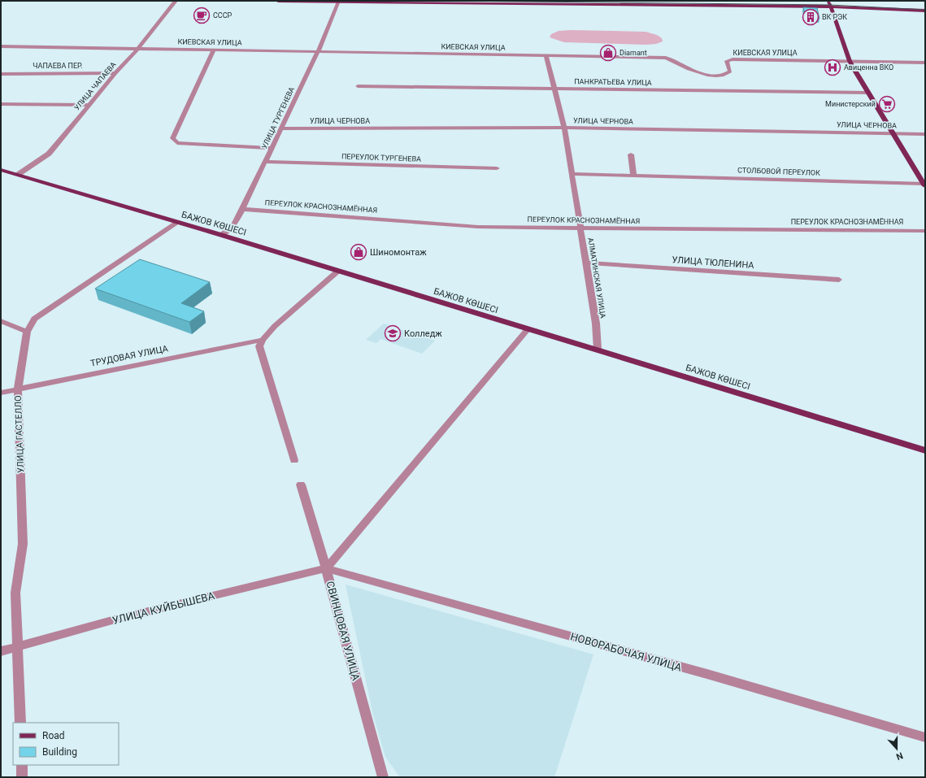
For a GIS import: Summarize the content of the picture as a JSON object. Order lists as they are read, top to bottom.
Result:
{
  "streets": {
    "main road": ["БАЖОВ КӨШЕСІ"],
    "street": [
      "КИЕВСКАЯ УЛИЦА",
      "ЧАПАЕВА ПЕР.",
      "ПАНКРАТЬЕВА УЛИЦА",
      "УЛИЦА ЧАПАЕВА",
      "УЛИЦА ТУРГЕНЕВА",
      "УЛИЦА ЧЕРНОВА",
      "ПЕРЕУЛОК ТУРГЕНЕВА",
      "СТОЛБОВОЙ ПЕРЕУЛОК",
      "ПЕРЕУЛОК КРАСНОЗНАМЁННАЯ",
      "УЛИЦА ТЮЛЕНИНА",
      "АЛМАТИНСКАЯ УЛИЦА",
      "ТРУДОВАЯ УЛИЦА",
      "УЛИЦА ГАСТЕЛЛО",
      "УЛИЦА КУЙБЫШЕВА",
      "СВИНЦОВАЯ УЛИЦА",
      "НОВОРАБОЧАЯ УЛИЦА"
    ]
  },
  "crossings": [
    ["КИЕВСКАЯ УЛИЦА", "УЛИЦА ЧАПАЕВА"],
    ["КИЕВСКАЯ УЛИЦА", "УЛИЦА ТУРГЕНЕВА"],
    ["КИЕВСКАЯ УЛИЦА", "АЛМАТИНСКАЯ УЛИЦА"],
    ["ЧАПАЕВА ПЕР.", "УЛИЦА ЧАПАЕВА"],
    ["ПАНКРАТЬЕВА УЛИЦА", "АЛМАТИНСКАЯ УЛИЦА"],
    ["УЛИЦА ЧАПАЕВА", "БАЖОВ КӨШЕСІ"],
    ["УЛИЦА ТУРГЕНЕВА", "УЛИЦА ЧЕРНОВА"],
    ["УЛИЦА ТУРГЕНЕВА", "ПЕРЕУЛОК ТУРГЕНЕВА"],
    ["УЛИЦА ТУРГЕНЕВА", "ПЕРЕУЛОК КРАСНОЗНАМЁННАЯ"],
    ["УЛИЦА ТУРГЕНЕВА", "БАЖОВ КӨШЕСІ"],
    ["УЛИЦА ЧЕРНОВА", "АЛМАТИНСКАЯ УЛИЦА"],
    ["СТОЛБОВОЙ ПЕРЕУЛОК", "АЛМАТИНСКАЯ УЛИЦА"],
    ["ПЕРЕУЛОК КРАСНОЗНАМЁННАЯ", "АЛМАТИНСКАЯ УЛИЦА"],
    ["БАЖОВ КӨШЕСІ", "АЛМАТИНСКАЯ УЛИЦА"],
    ["БАЖОВ КӨШЕСІ", "УЛИЦА ГАСТЕЛЛО"],
    ["УЛИЦА ТЮЛЕНИНА", "АЛМАТИНСКАЯ УЛИЦА"],
    ["ТРУДОВАЯ УЛИЦА", "УЛИЦА ГАСТЕЛЛО"],
    ["УЛИЦА ГАСТЕЛЛО", "УЛИЦА КУЙБЫШЕВА"],
    ["УЛИЦА КУЙБЫШЕВА", "СВИНЦОВАЯ УЛИЦА"],
    ["УЛИЦА КУЙБЫШЕВА", "НОВОРАБОЧАЯ УЛИЦА"],
    ["СВИНЦОВАЯ УЛИЦА", "НОВОРАБОЧАЯ УЛИЦА"]
  ],
  "places": {
    "cafe": ["СССР"],
    "building": ["ВК РЭК"],
    "shop": ["Diamant", "Шиномонтаж"],
    "hospital": ["Авиценна ВКО"],
    "supermarket": ["Министерский"],
    "school or university": ["Колледж"]
  },
  "legend": ["Road", "Building"],
  "north": "bottom"
}
